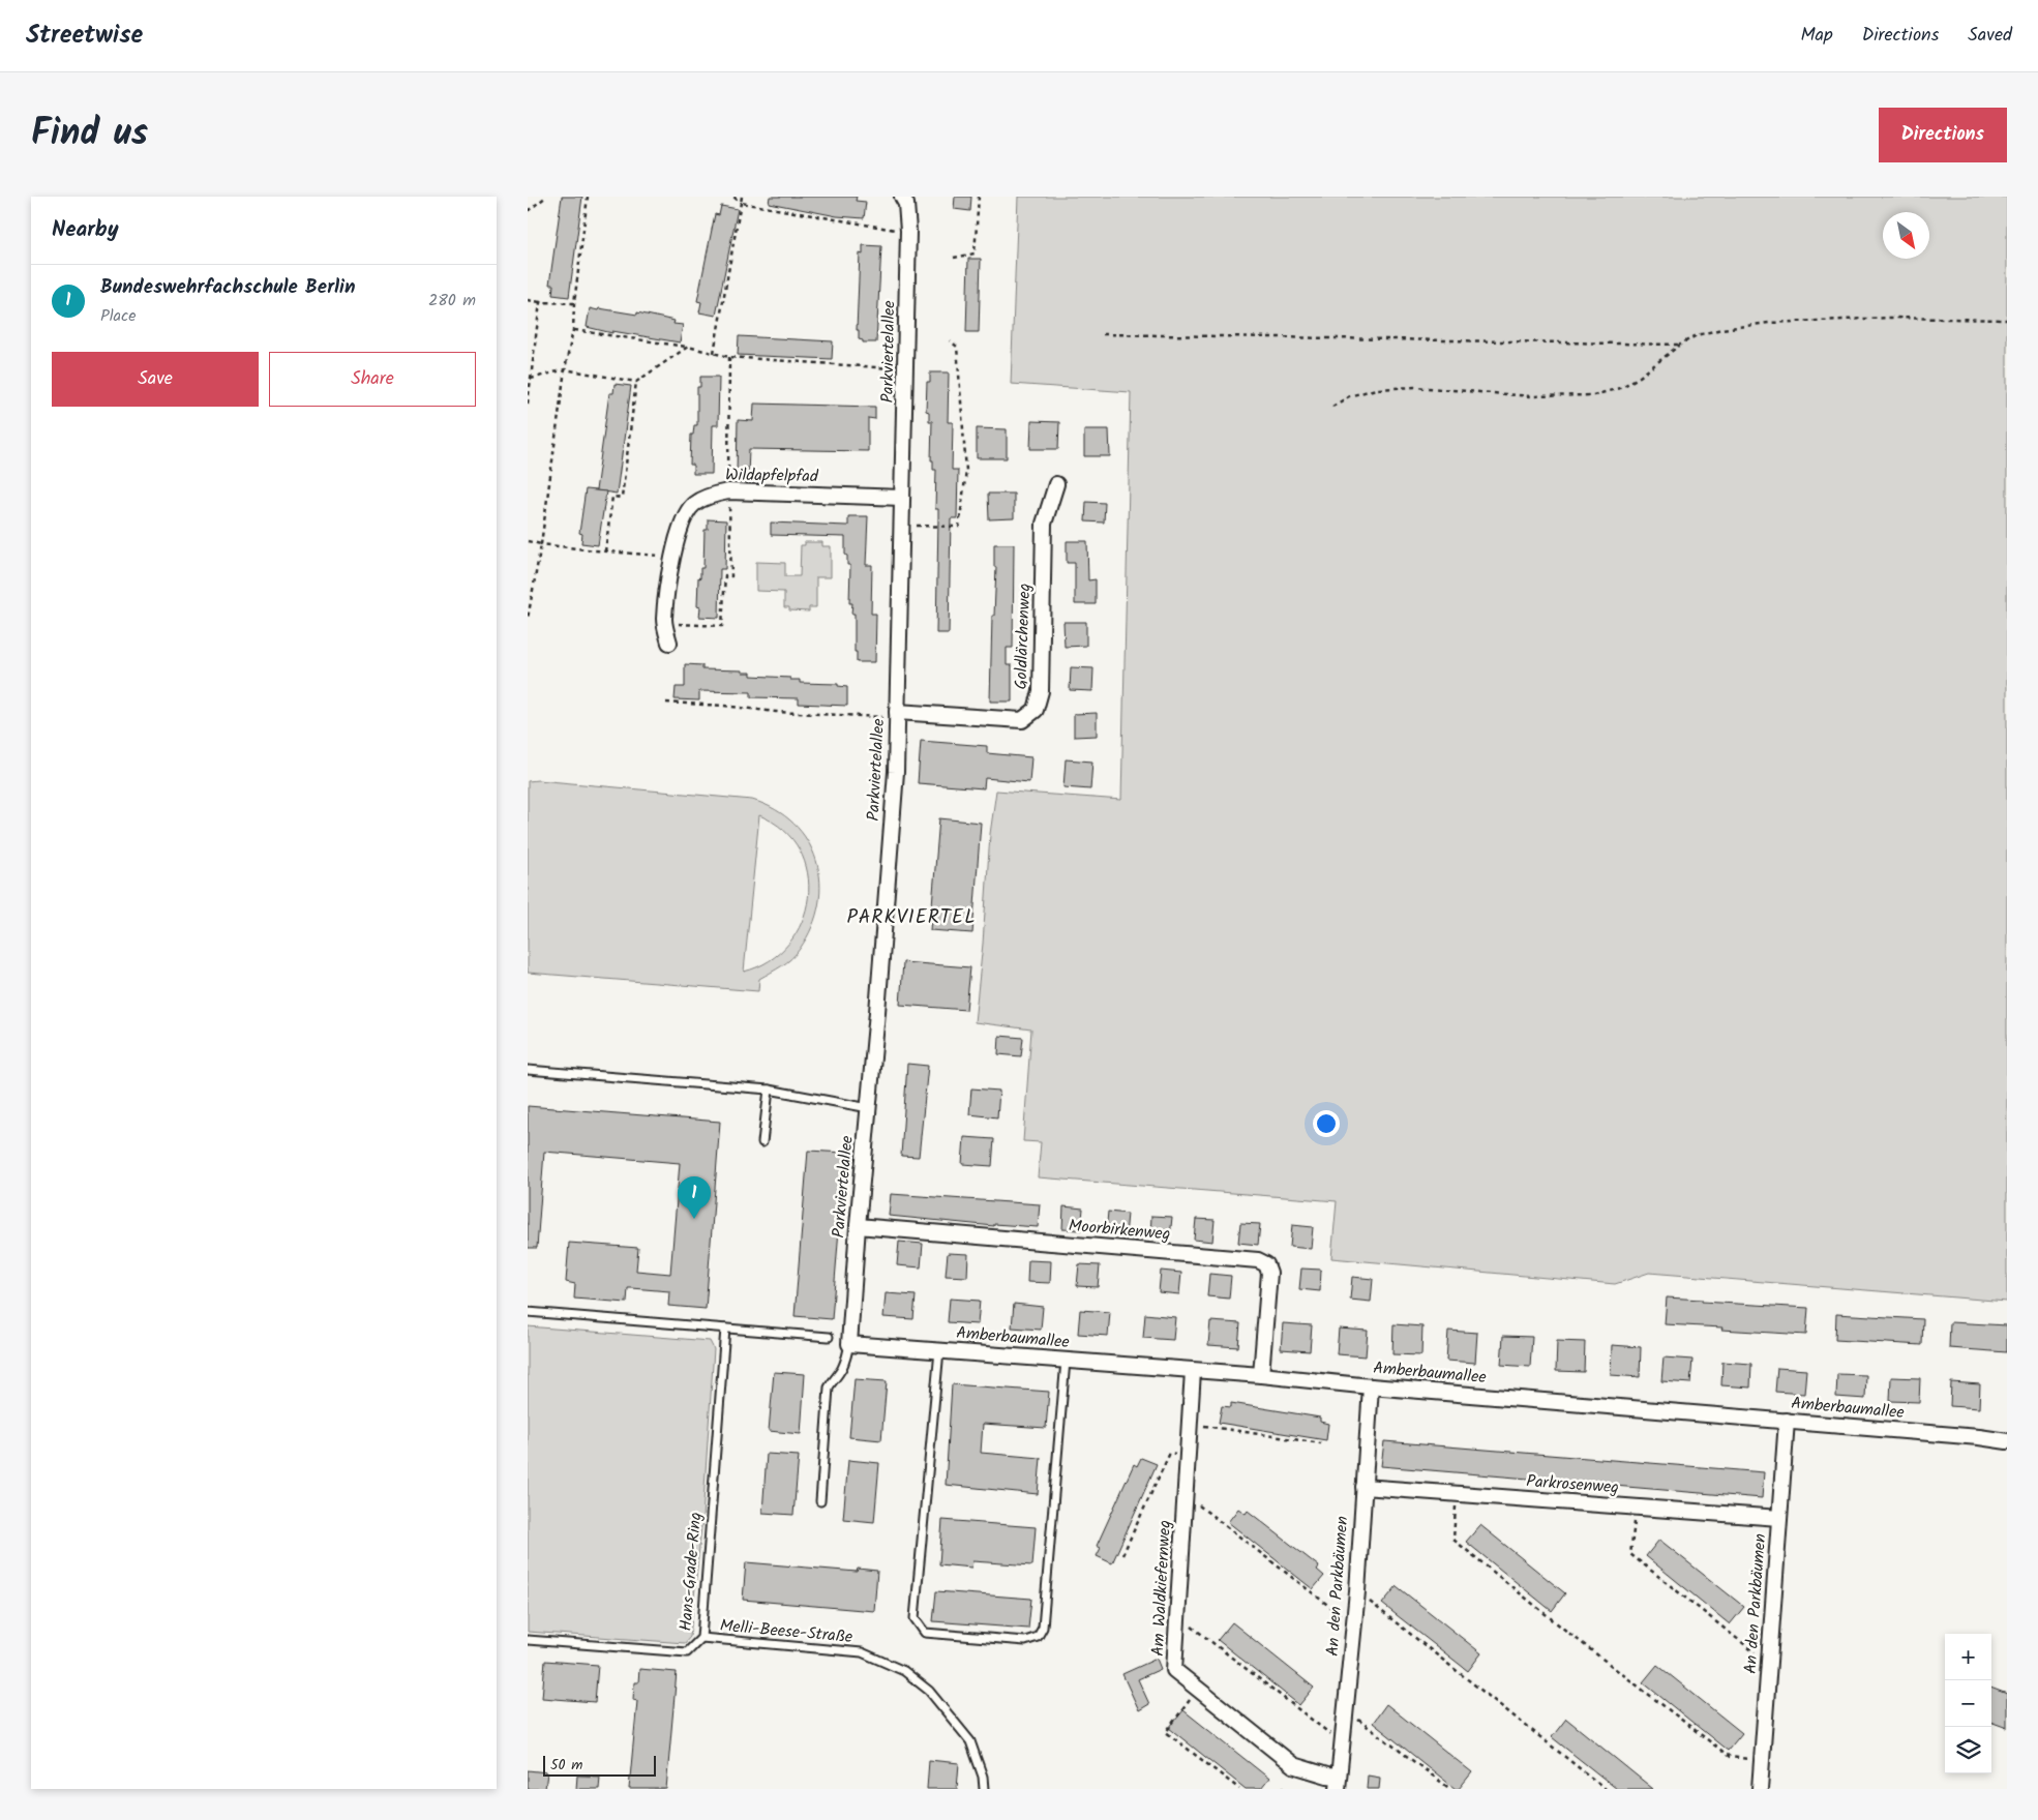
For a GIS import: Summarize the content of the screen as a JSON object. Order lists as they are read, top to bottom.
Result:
{
  "streets": {
    "street": [
      "Parkviertelallee",
      "Wildapfelpfad",
      "Goldlärchenweg",
      "Moorbirkenweg",
      "Amberbaumallee",
      "Parkrosenweg",
      "An den Parkbäumen",
      "Am Waldkiefernweg"
    ],
    "lane": ["Hans-Grade-Ring", "Melli-Beese-Straße"]
  },
  "crossings": [
    ["Parkviertelallee", "Wildapfelpfad"],
    ["Parkviertelallee", "Goldlärchenweg"],
    ["Parkviertelallee", "Moorbirkenweg"],
    ["Parkviertelallee", "Amberbaumallee"],
    ["Moorbirkenweg", "Amberbaumallee"],
    ["Amberbaumallee", "An den Parkbäumen"],
    ["Amberbaumallee", "Am Waldkiefernweg"],
    ["Parkrosenweg", "An den Parkbäumen"],
    ["Hans-Grade-Ring", "Melli-Beese-Straße"],
    ["An den Parkbäumen", "Am Waldkiefernweg"]
  ],
  "districts": ["PARKVIERTEL"],
  "scale_bar": "50 m",
  "north": "bottom right",
  "page": {
    "header": "Streetwise",
    "nav": ["Map", "Directions", "Saved"],
    "title": "Find us",
    "buttons": [
      "Directions",
      ["Save", "Share"]
    ],
    "heading": "Nearby",
    "list": [
      {
        "mark": "1",
        "name": "Bundeswehrfachschule Berlin",
        "note": "Place",
        "value": "280 m"
      }
    ],
    "pins": "1",
    "map_buttons": ["+", "−"],
    "scale": "50 m"
  }
}
